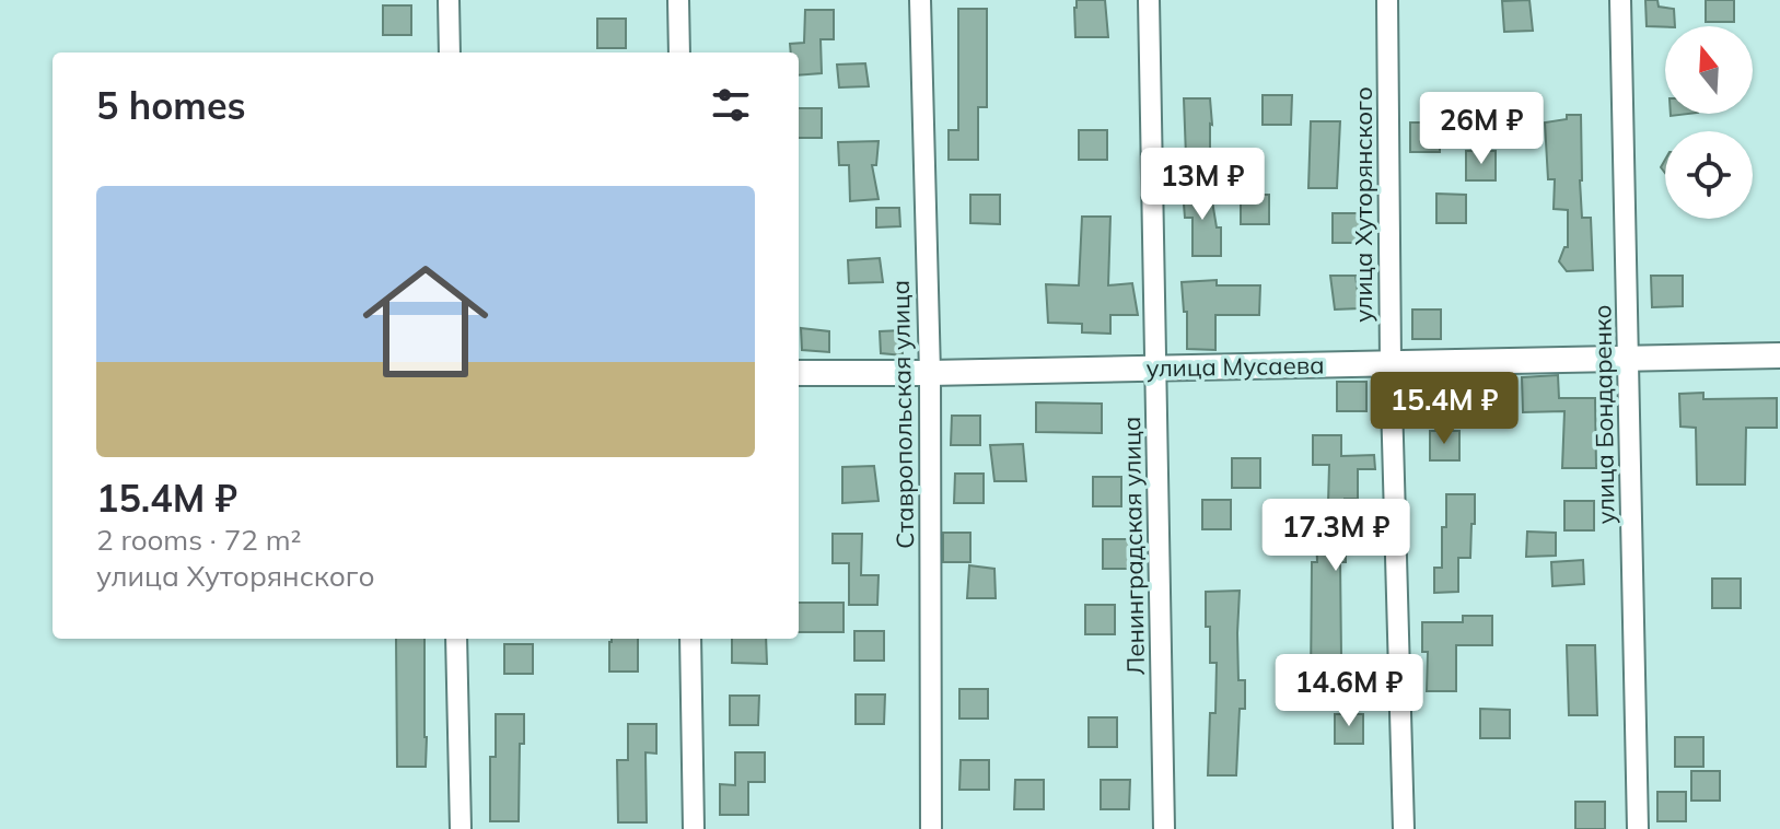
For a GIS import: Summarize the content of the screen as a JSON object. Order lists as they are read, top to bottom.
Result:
{
  "streets": {
    "street": [
      "улица Хуторянского",
      "улица Мусаева",
      "Ставропольская улица",
      "улица Бондаренко",
      "Ленинградская улица"
    ]
  },
  "crossings": [
    ["улица Хуторянского", "улица Мусаева"],
    ["улица Мусаева", "Ставропольская улица"],
    ["улица Мусаева", "улица Бондаренко"],
    ["улица Мусаева", "Ленинградская улица"]
  ],
  "north": "top",
  "page": {
    "heading": "5 homes",
    "price": [
      "26M ₽",
      "13M ₽",
      "15.4M ₽",
      "17.3M ₽",
      "14.6M ₽"
    ],
    "list": [
      {
        "name": "15.4M ₽",
        "note": "2 rooms · 72 m² · улица Хуторянского"
      }
    ]
  }
}
